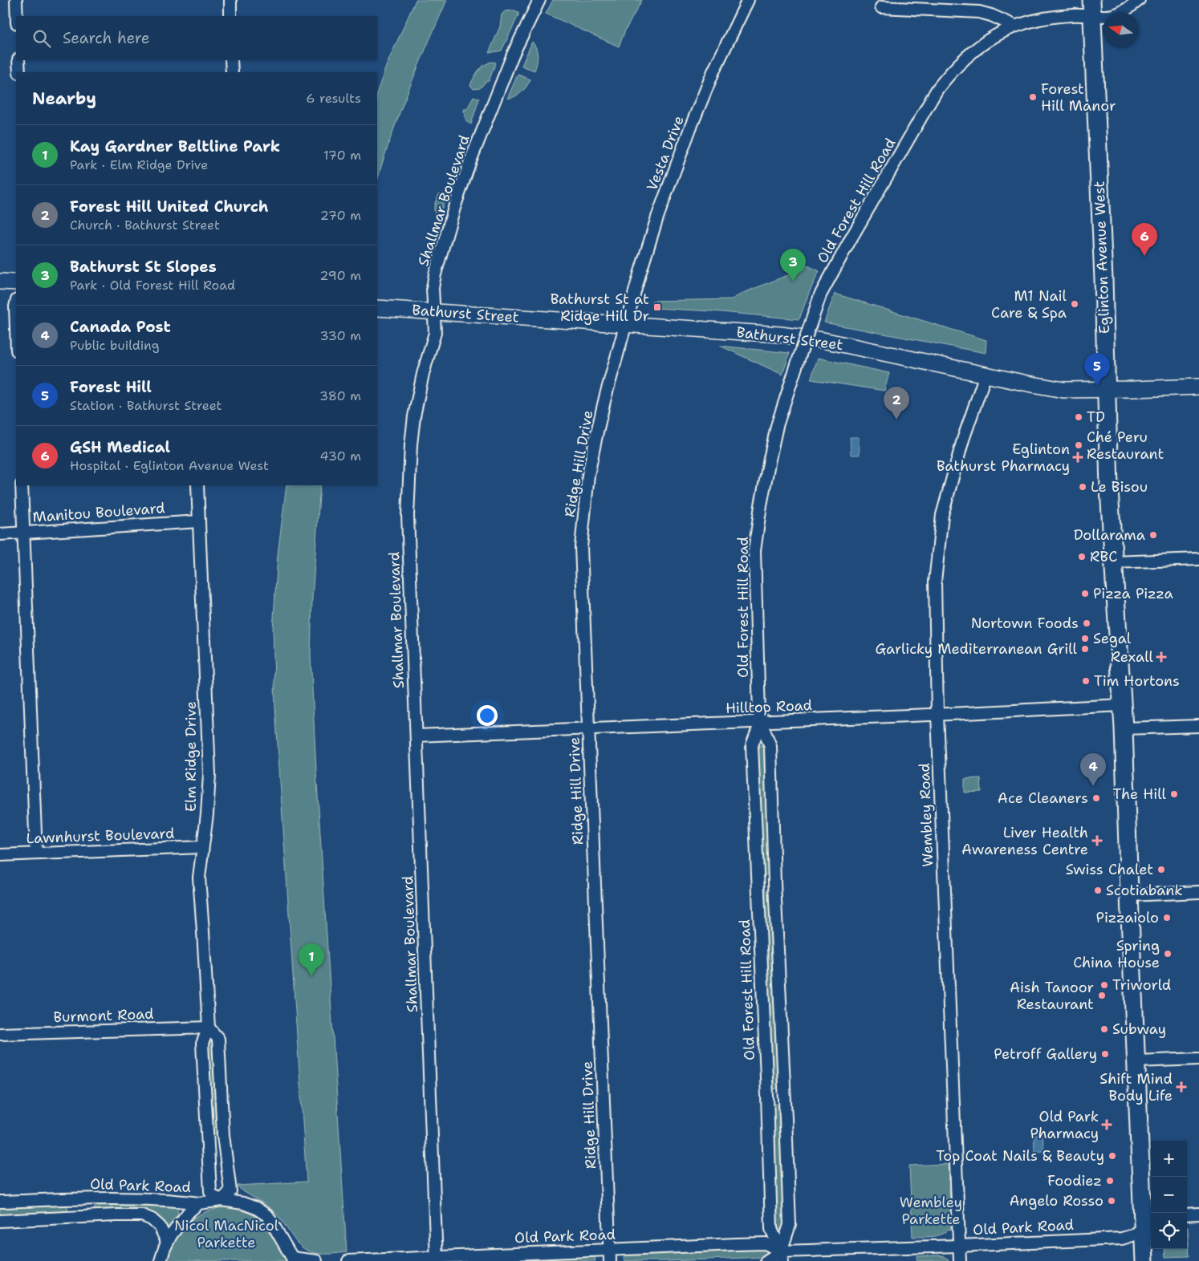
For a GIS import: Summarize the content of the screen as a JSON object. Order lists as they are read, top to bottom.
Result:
{
  "streets": {
    "main road": ["Eglinton Avenue West", "Bathurst Street"],
    "street": [
      "Vesta Drive",
      "Shallmar Boulevard",
      "Old Forest Hill Road",
      "Ridge Hill Drive",
      "Manitou Boulevard",
      "Hilltop Road",
      "Elm Ridge Drive",
      "Wembley Road",
      "Lawnhurst Boulevard",
      "Burmont Road",
      "Old Park Road"
    ]
  },
  "crossings": [
    ["Vesta Drive", "Bathurst Street"],
    ["Vesta Drive", "Ridge Hill Drive"],
    ["Shallmar Boulevard", "Bathurst Street"],
    ["Shallmar Boulevard", "Hilltop Road"],
    ["Shallmar Boulevard", "Old Park Road"],
    ["Old Forest Hill Road", "Eglinton Avenue West"],
    ["Old Forest Hill Road", "Hilltop Road"],
    ["Old Forest Hill Road", "Old Park Road"],
    ["Eglinton Avenue West", "Bathurst Street"],
    ["Eglinton Avenue West", "Hilltop Road"],
    ["Eglinton Avenue West", "Old Park Road"],
    ["Bathurst Street", "Ridge Hill Drive"],
    ["Bathurst Street", "Wembley Road"],
    ["Ridge Hill Drive", "Hilltop Road"],
    ["Ridge Hill Drive", "Old Park Road"],
    ["Manitou Boulevard", "Elm Ridge Drive"],
    ["Hilltop Road", "Wembley Road"],
    ["Elm Ridge Drive", "Lawnhurst Boulevard"],
    ["Elm Ridge Drive", "Burmont Road"],
    ["Elm Ridge Drive", "Old Park Road"],
    ["Wembley Road", "Old Park Road"]
  ],
  "parks": ["Wembley Parkette", "Nicol MacNicol Parkette"],
  "places": {
    "other": [
      "Forest Hill Manor",
      "M1 Nail Care & Spa",
      "TD",
      "Ché Peru Restaurant",
      "Le Bisou",
      "Dollarama",
      "RBC",
      "Pizza Pizza",
      "Nortown Foods",
      "Segal",
      "Garlicky Mediterranean Grill",
      "Tim Hortons",
      "The Hill",
      "Ace Cleaners",
      "Swiss Chalet",
      "Scotiabank",
      "Pizzaiolo",
      "Spring China House",
      "Triworld",
      "Aish Tanoor Restaurant",
      "Subway",
      "Petroff Gallery",
      "Top Coat Nails & Beauty",
      "Foodiez",
      "Angelo Rosso"
    ],
    "transit": ["Bathurst St at Ridge Hill Dr"],
    "health": [
      "Eglinton Bathurst Pharmacy",
      "Rexall",
      "Liver Health Awareness Centre",
      "Shift Mind Body Life",
      "Old Park Pharmacy"
    ]
  },
  "north": "left",
  "page": {
    "search": "Search here",
    "heading": ["Nearby", "6 results"],
    "list": [
      {
        "mark": "1",
        "name": "Kay Gardner Beltline Park",
        "note": "Park · Elm Ridge Drive",
        "value": "170 m"
      },
      {
        "mark": "2",
        "name": "Forest Hill United Church",
        "note": "Church · Bathurst Street",
        "value": "270 m"
      },
      {
        "mark": "3",
        "name": "Bathurst St Slopes",
        "note": "Park · Old Forest Hill Road",
        "value": "290 m"
      },
      {
        "mark": "4",
        "name": "Canada Post",
        "note": "Public building",
        "value": "330 m"
      },
      {
        "mark": "5",
        "name": "Forest Hill",
        "note": "Station · Bathurst Street",
        "value": "380 m"
      },
      {
        "mark": "6",
        "name": "GSH Medical",
        "note": "Hospital · Eglinton Avenue West",
        "value": "430 m"
      }
    ],
    "pins": [
      "6",
      "3",
      "5",
      "2",
      "4",
      "1"
    ],
    "map_buttons": ["+", "−"]
  }
}
